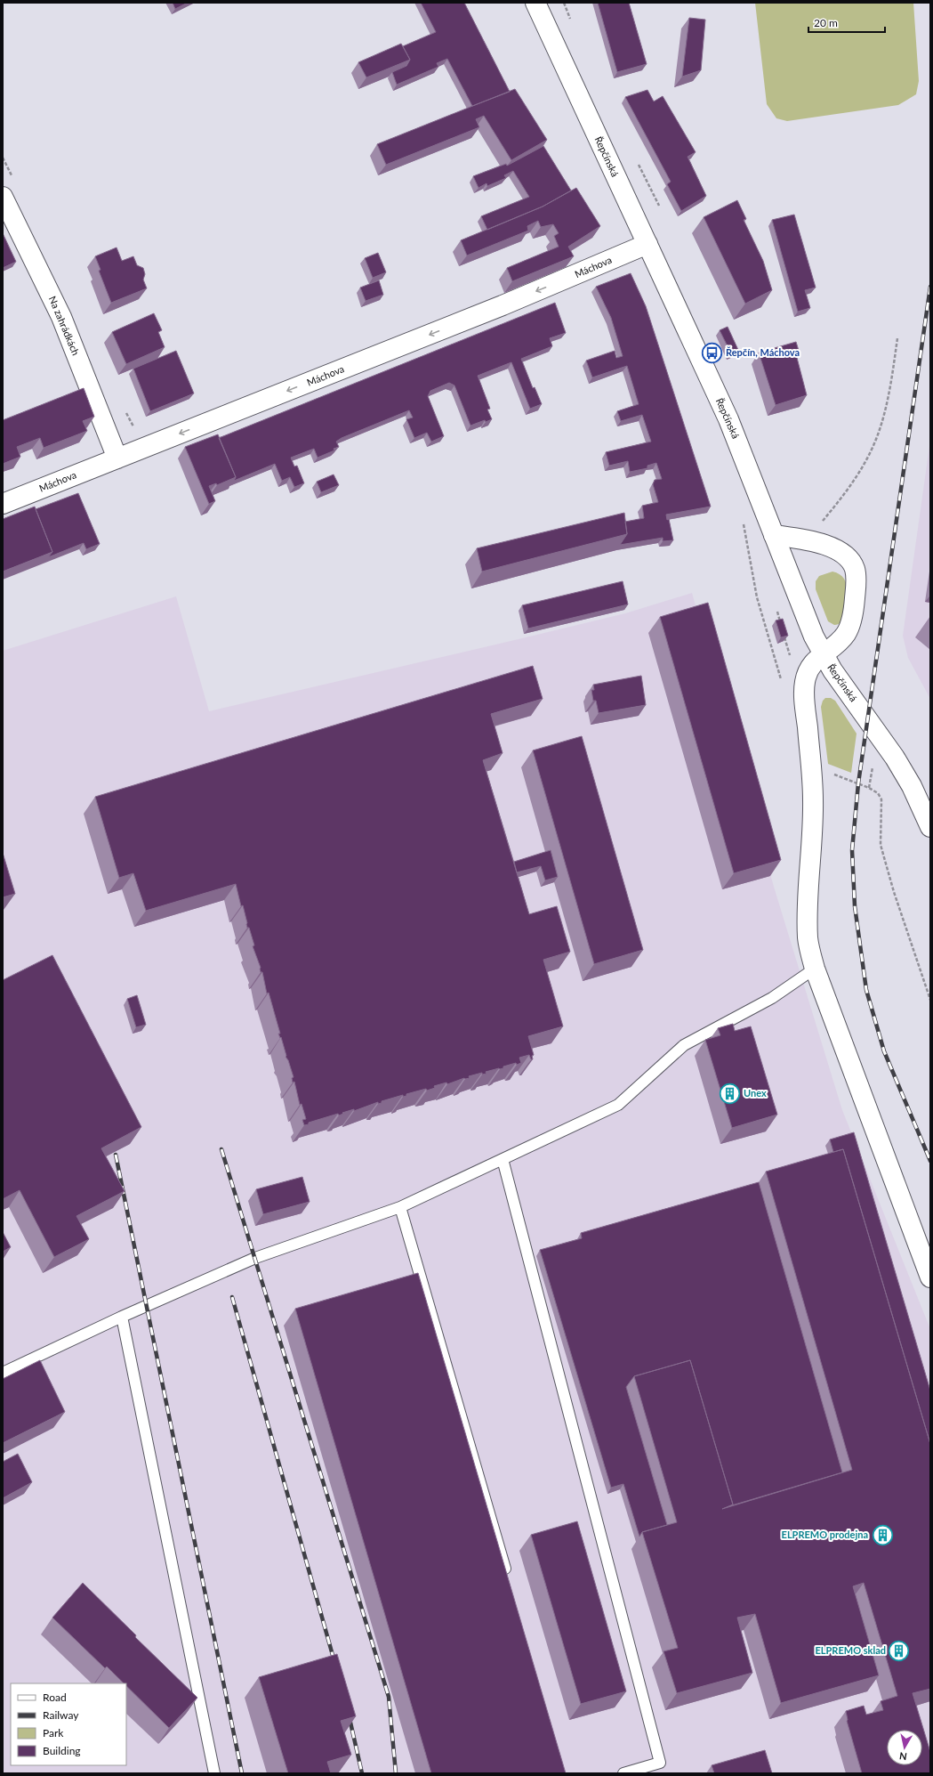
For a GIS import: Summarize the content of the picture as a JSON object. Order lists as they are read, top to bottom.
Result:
{
  "streets": {
    "street": ["Řepčínská", "Máchova", "Na zahrádkách"]
  },
  "crossings": [
    ["Řepčínská", "Máchova"],
    ["Máchova", "Na zahrádkách"]
  ],
  "one_way": ["Máchova"],
  "places": {
    "bus stop": ["Řepčín, Máchova"],
    "building": ["Unex", "ELPREMO prodejna", "ELPREMO sklad"]
  },
  "legend": [
    "Road",
    "Railway",
    "Park",
    "Building"
  ],
  "scale_bar": "20 m",
  "north": "bottom"
}
